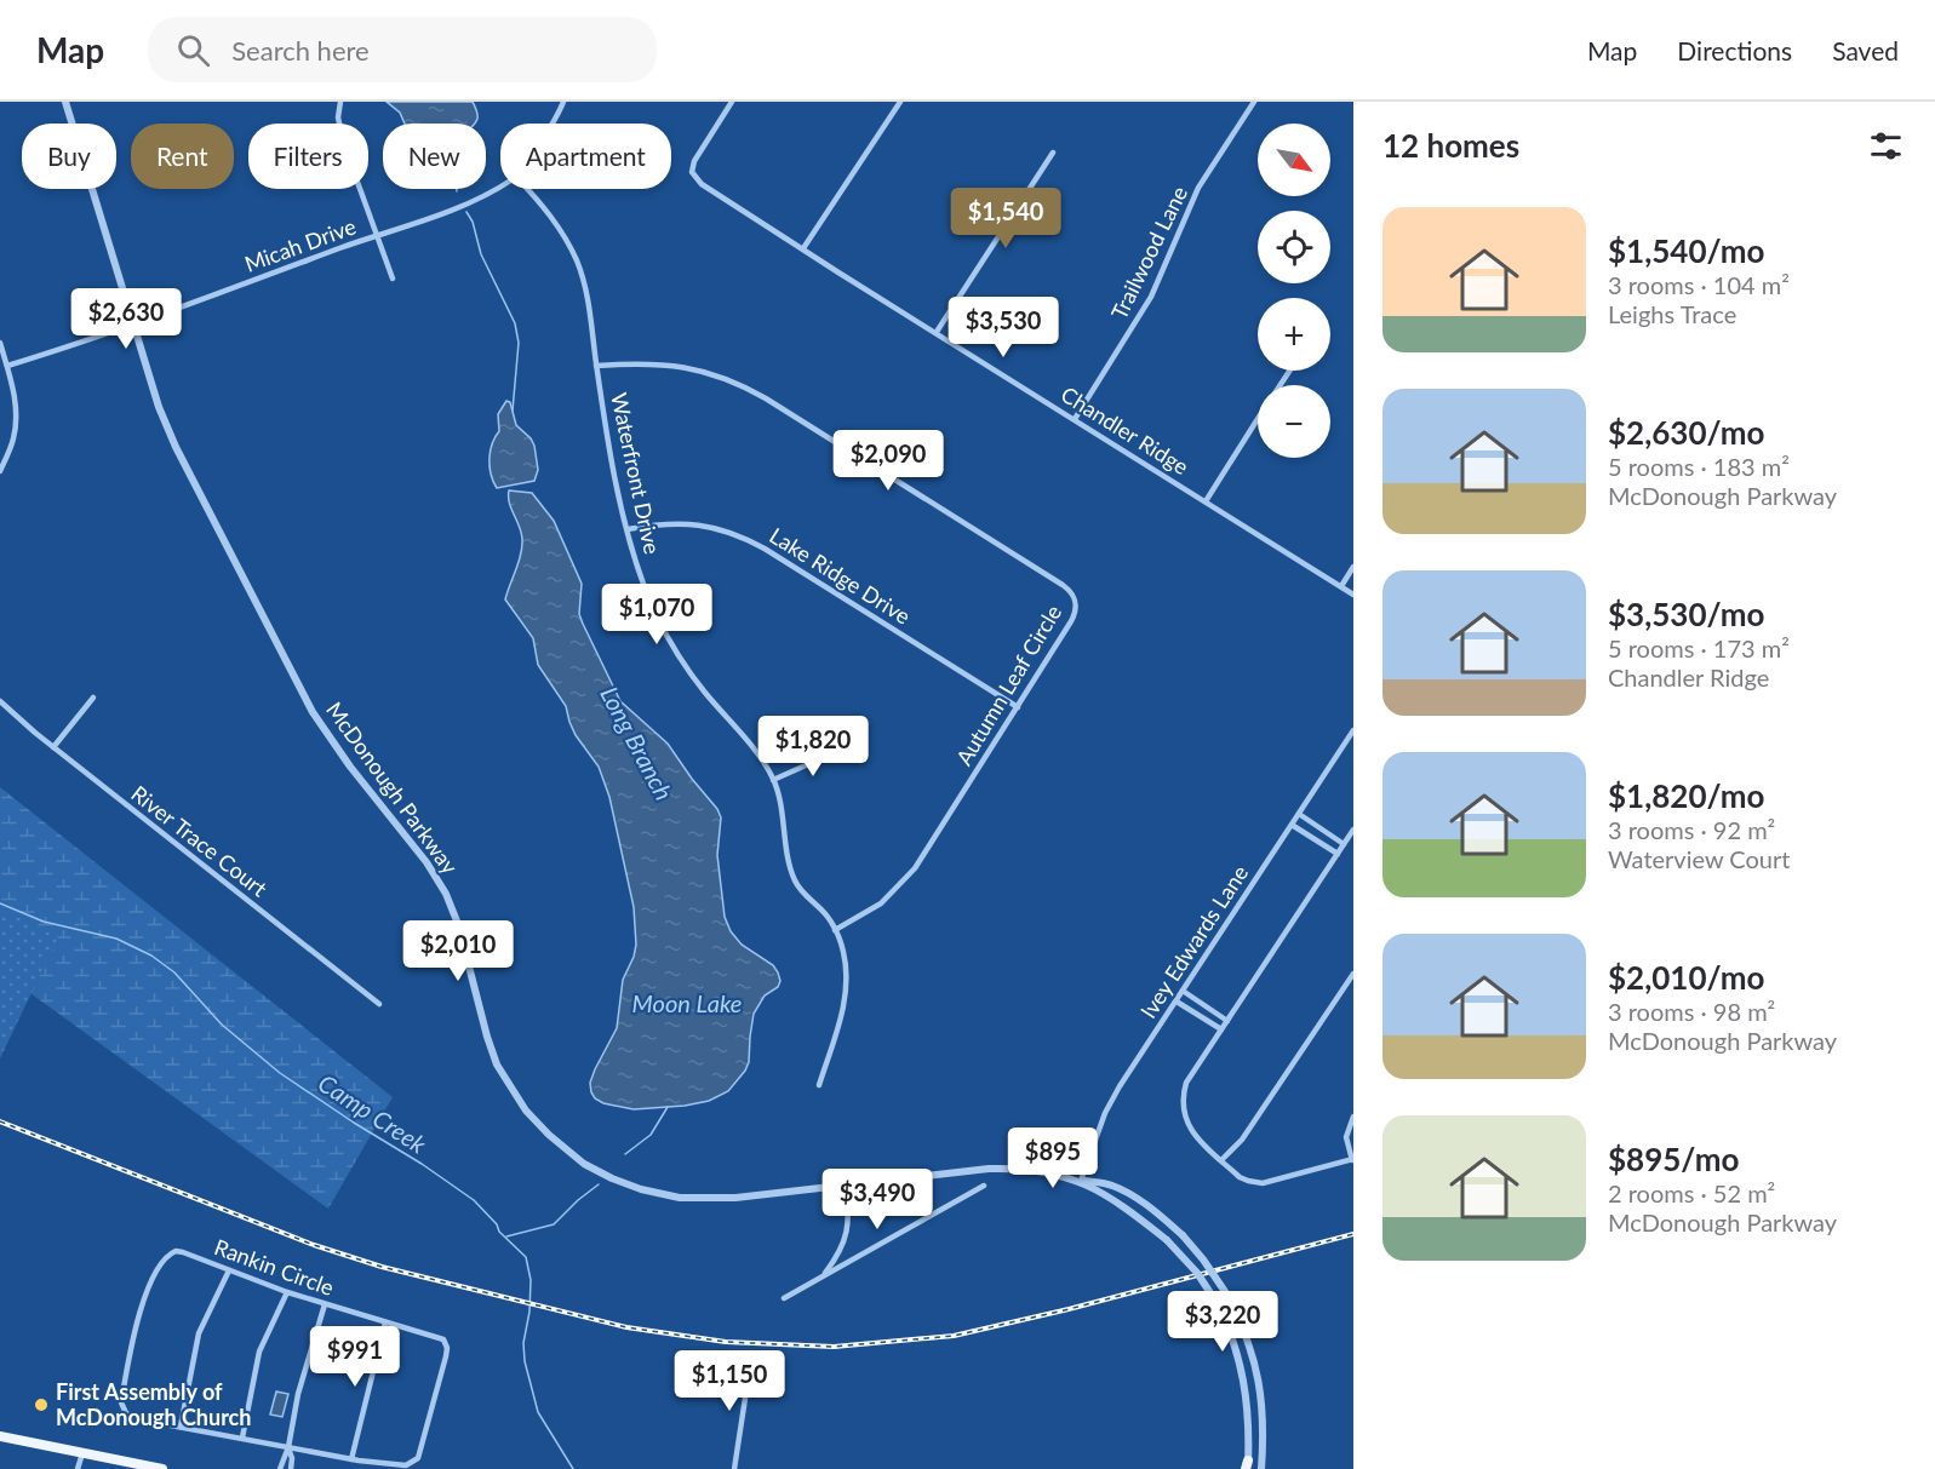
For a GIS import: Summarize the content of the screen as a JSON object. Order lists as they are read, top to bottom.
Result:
{
  "streets": {
    "street": [
      "Micah Drive",
      "Trailwood Lane",
      "Chandler Ridge",
      "Waterfront Drive",
      "Lake Ridge Drive",
      "Autumn Leaf Circle",
      "McDonough Parkway",
      "River Trace Court",
      "Ivey Edwards Lane",
      "Rankin Circle"
    ]
  },
  "crossings": [
    ["Micah Drive", "McDonough Parkway"],
    ["Trailwood Lane", "Chandler Ridge"],
    ["Waterfront Drive", "Lake Ridge Drive"],
    ["Waterfront Drive", "Autumn Leaf Circle"],
    ["Lake Ridge Drive", "Autumn Leaf Circle"],
    ["McDonough Parkway", "Ivey Edwards Lane"]
  ],
  "water": ["Long Branch", "Moon Lake", "Camp Creek"],
  "places": ["First Assembly of McDonough Church"],
  "north": "bottom right",
  "page": {
    "header": "Map",
    "search": "Search here",
    "nav": ["Map", "Directions", "Saved"],
    "heading": "12 homes",
    "map_buttons": ["+", "−"],
    "chip": [
      "Buy",
      "Rent",
      "Filters",
      "New",
      "Apartment"
    ],
    "price": [
      "$1,540",
      "$2,630",
      "$3,530",
      "$2,090",
      "$1,070",
      "$1,820",
      "$2,010",
      "$895",
      "$3,490",
      "$3,220",
      "$991",
      "$1,150"
    ],
    "list": [
      {
        "name": "$1,540/mo",
        "note": "3 rooms · 104 m² · Leighs Trace"
      },
      {
        "name": "$2,630/mo",
        "note": "5 rooms · 183 m² · McDonough Parkway"
      },
      {
        "name": "$3,530/mo",
        "note": "5 rooms · 173 m² · Chandler Ridge"
      },
      {
        "name": "$1,820/mo",
        "note": "3 rooms · 92 m² · Waterview Court"
      },
      {
        "name": "$2,010/mo",
        "note": "3 rooms · 98 m² · McDonough Parkway"
      },
      {
        "name": "$895/mo",
        "note": "2 rooms · 52 m² · McDonough Parkway"
      }
    ]
  }
}
